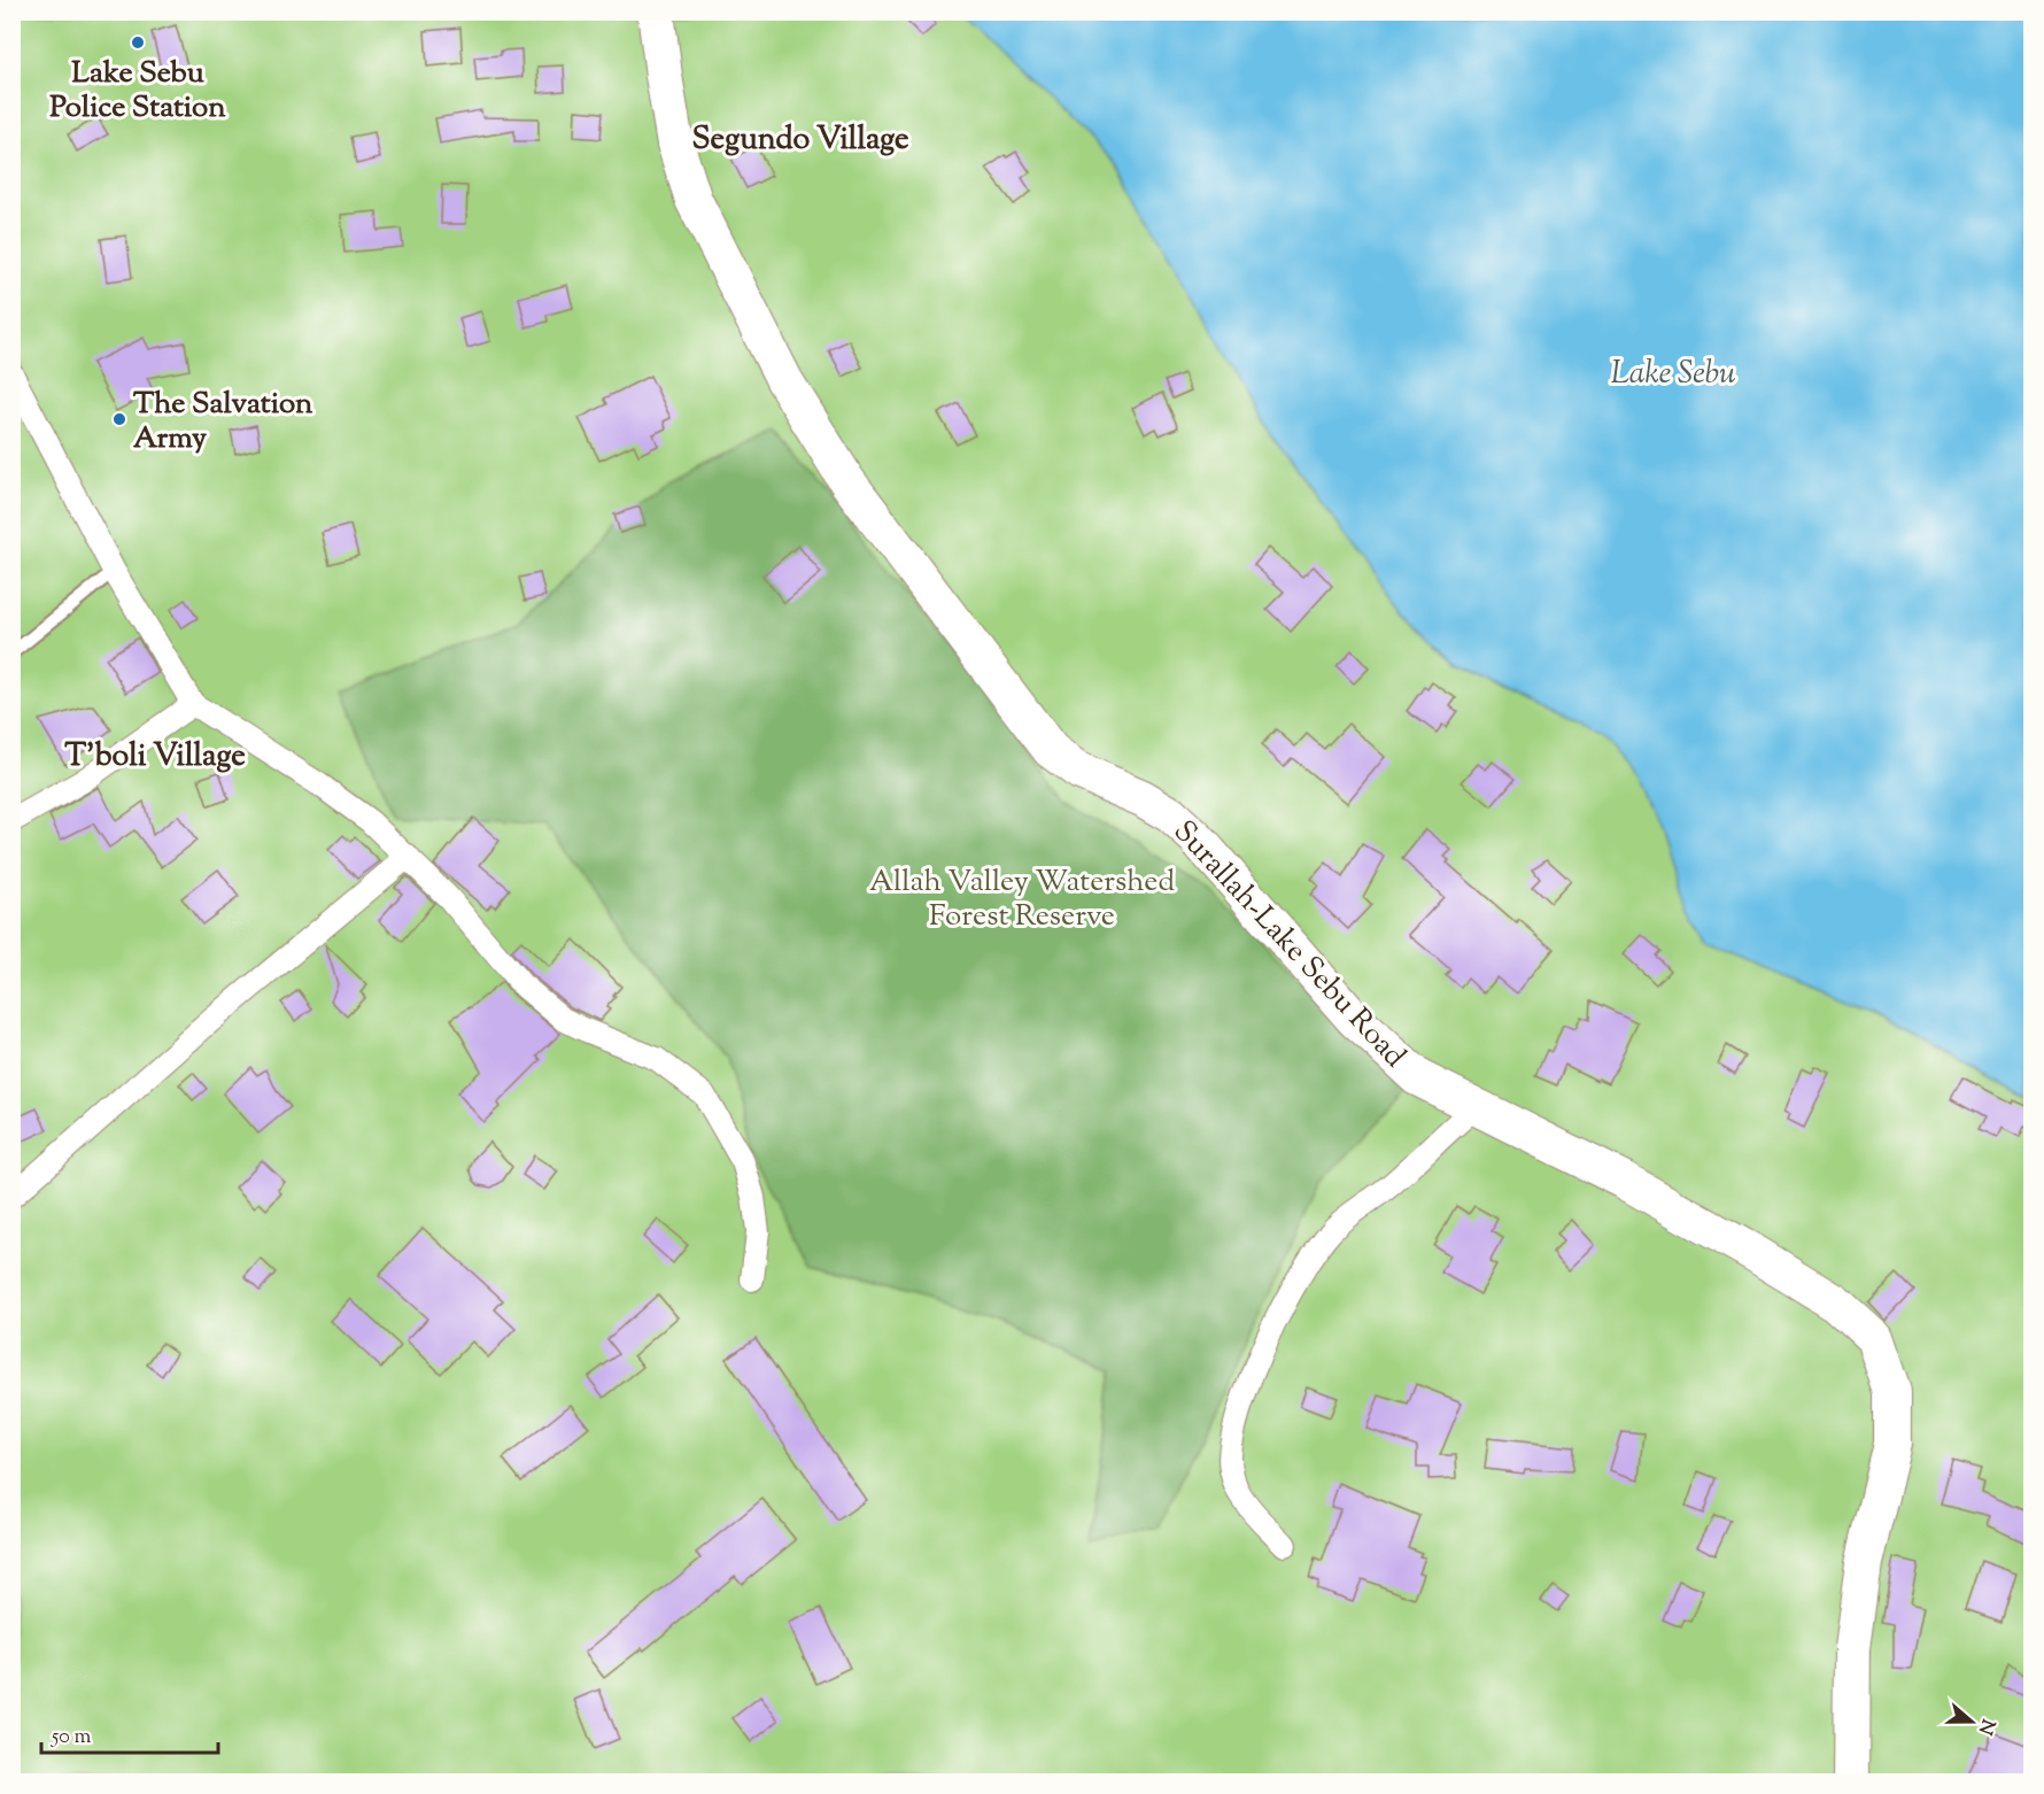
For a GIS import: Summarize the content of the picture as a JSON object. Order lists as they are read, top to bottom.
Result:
{
  "streets": {
    "main road": ["Surallah-Lake Sebu Road"]
  },
  "districts": ["Segundo Village", "T'boli Village"],
  "water": ["Lake Sebu"],
  "parks": ["Allah Valley Watershed Forest Reserve"],
  "places": ["Lake Sebu Police Station", "The Salvation Army"],
  "scale_bar": "50 m",
  "north": "right"
}
